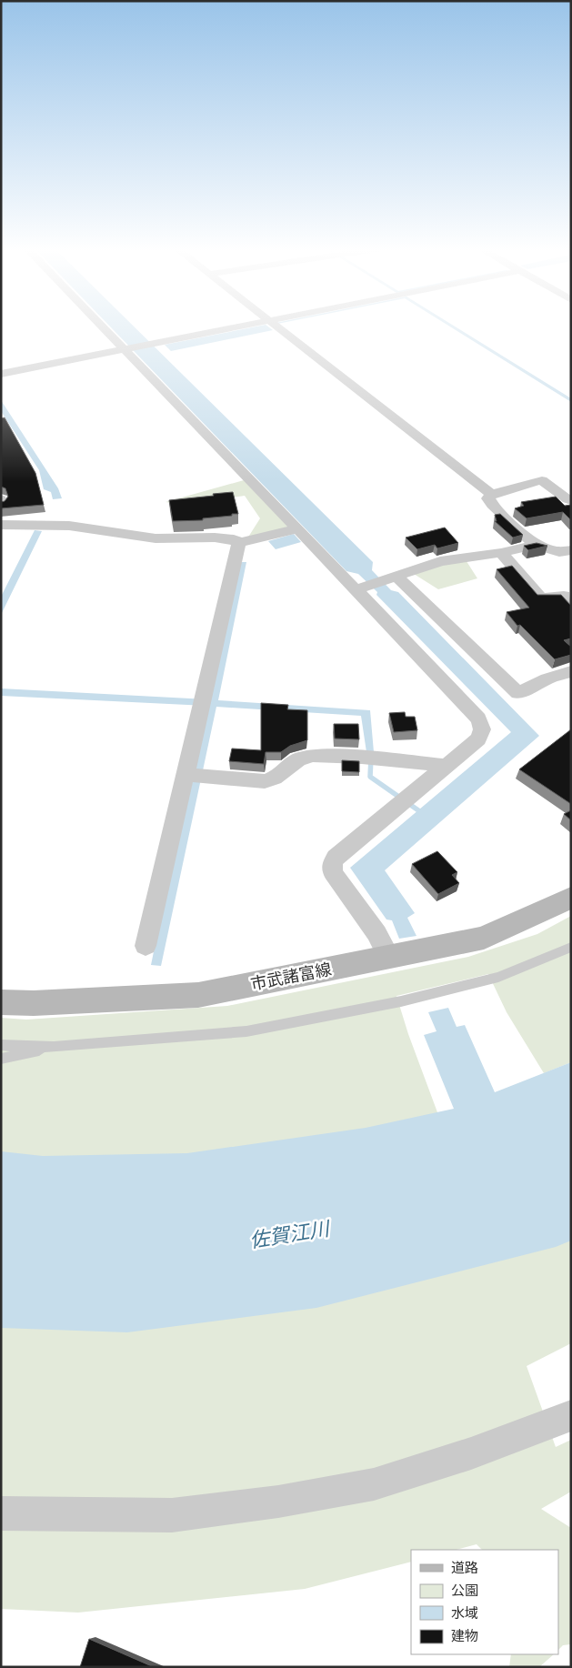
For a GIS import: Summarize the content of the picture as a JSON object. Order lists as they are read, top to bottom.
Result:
{
  "streets": {
    "main road": ["市武諸富線"]
  },
  "water": ["佐賀江川"],
  "legend": [
    "道路",
    "公園",
    "水域",
    "建物"
  ]
}
